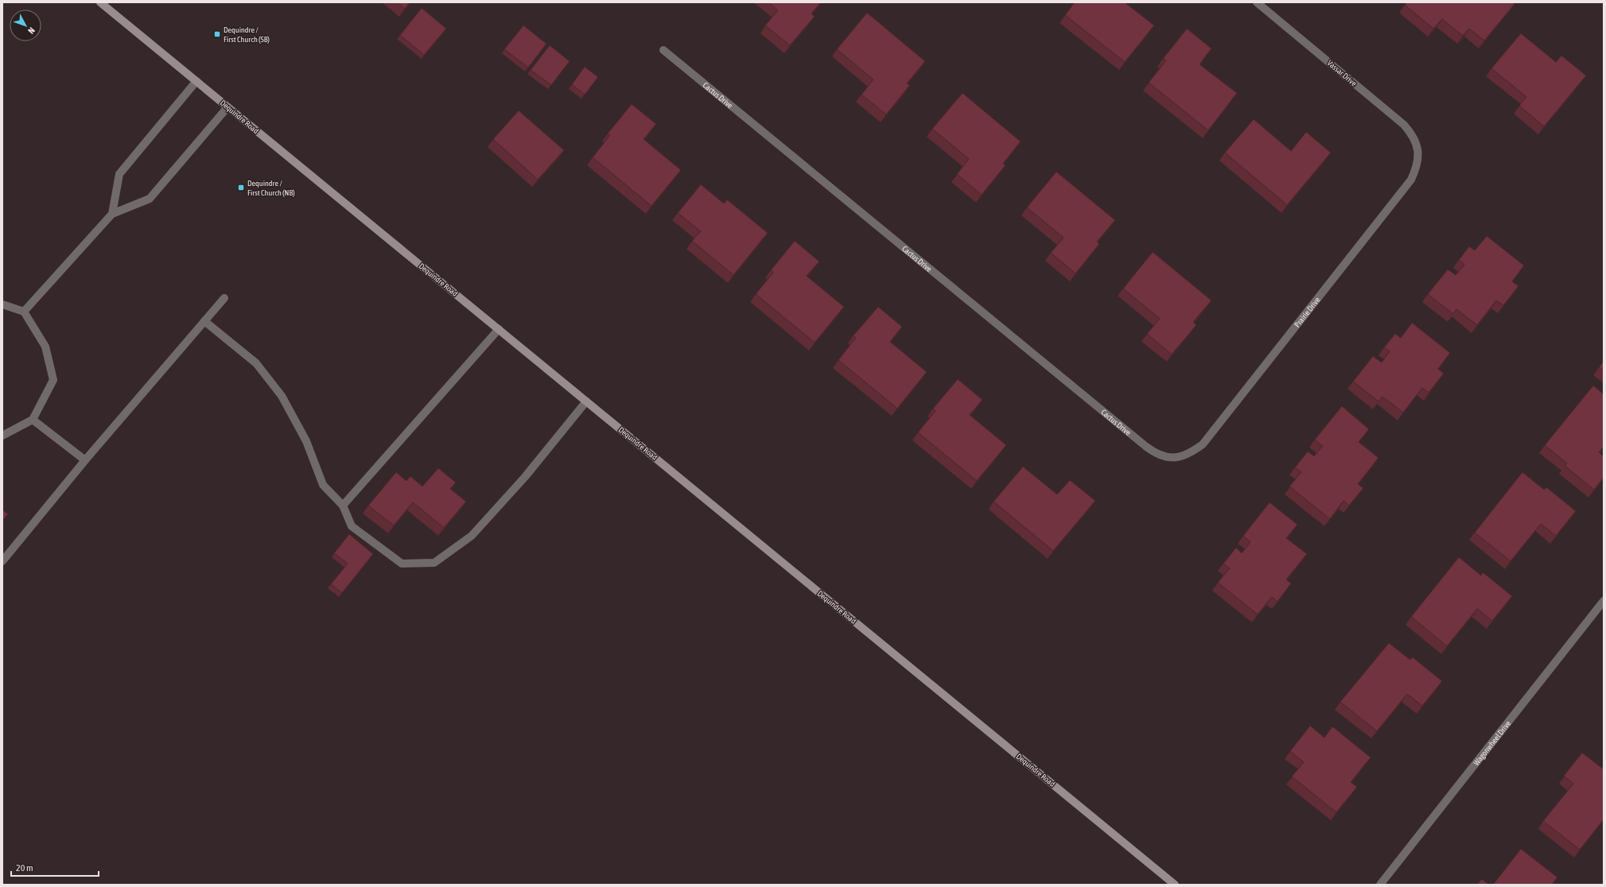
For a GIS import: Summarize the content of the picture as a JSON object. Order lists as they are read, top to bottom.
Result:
{
  "streets": {
    "main road": ["Dequindre Road"],
    "street": [
      "Vassar Drive",
      "Cactus Drive",
      "Prairie Drive",
      "Wagonwheel Drive"
    ]
  },
  "crossings": [
    ["Vassar Drive", "Prairie Drive"],
    ["Cactus Drive", "Prairie Drive"]
  ],
  "places": {
    "transit": ["Dequindre / First Church (SB)", "Dequindre / First Church (NB)"]
  },
  "scale_bar": "20 m",
  "north": "bottom right"
}
